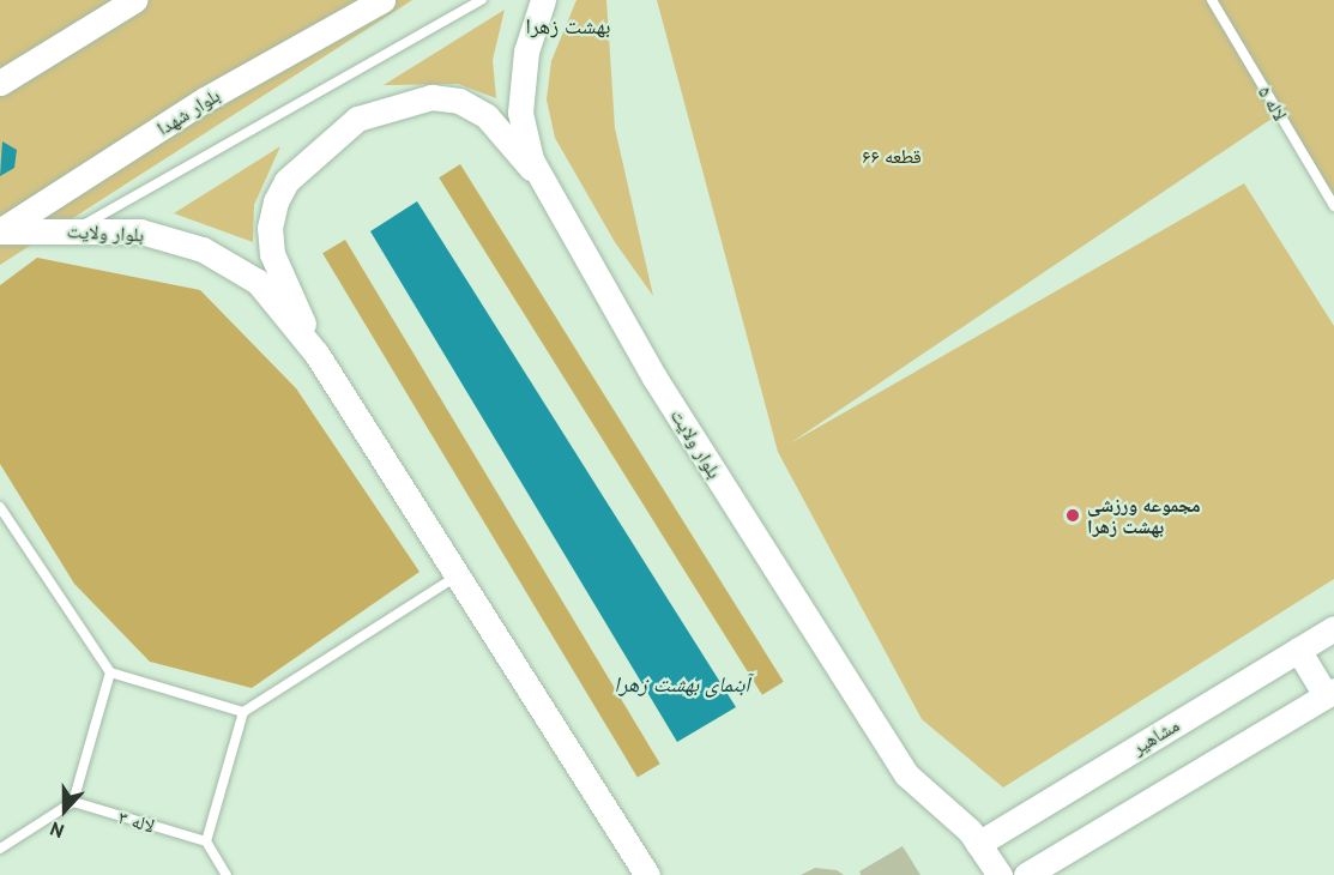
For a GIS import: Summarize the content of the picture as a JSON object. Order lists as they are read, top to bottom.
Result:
{
  "streets": {
    "street": ["بلوار شهدا", "بلوار ولایت", "مشاهیر"],
    "lane": ["لاله ۵", "لاله ۳"]
  },
  "crossings": [
    ["بلوار شهدا", "بلوار ولایت"],
    ["بلوار ولایت", "مشاهیر"]
  ],
  "districts": ["بهشت زهرا"],
  "water": ["آبنمای بهشت زهرا"],
  "parks": ["قطعه ۶۶"],
  "places": ["مجموعه ورزشی بهشت زهرا"],
  "north": "bottom"
}
